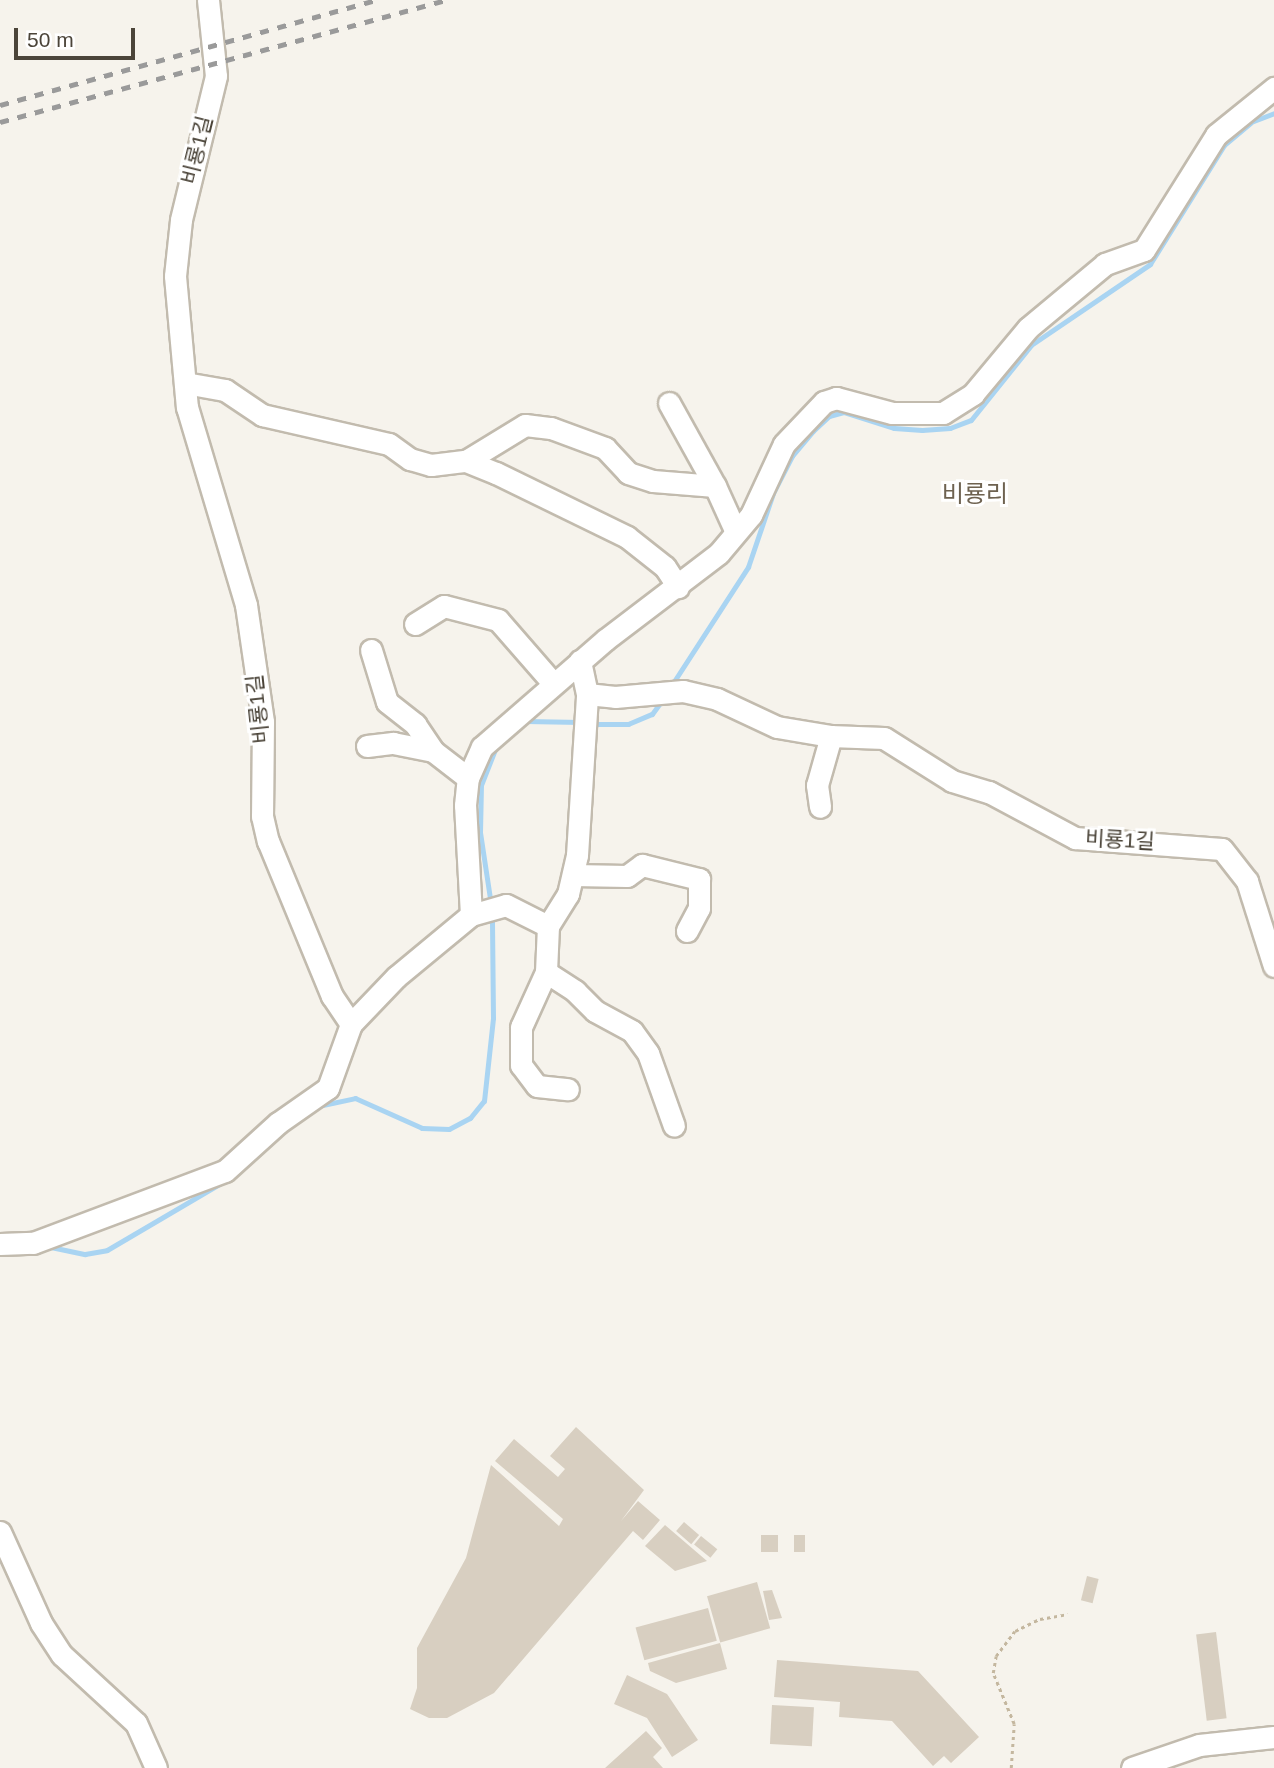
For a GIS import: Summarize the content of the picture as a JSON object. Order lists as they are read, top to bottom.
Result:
{
  "streets": {
    "street": ["비룡1길"]
  },
  "districts": ["비룡리"],
  "scale_bar": "50 m"
}
